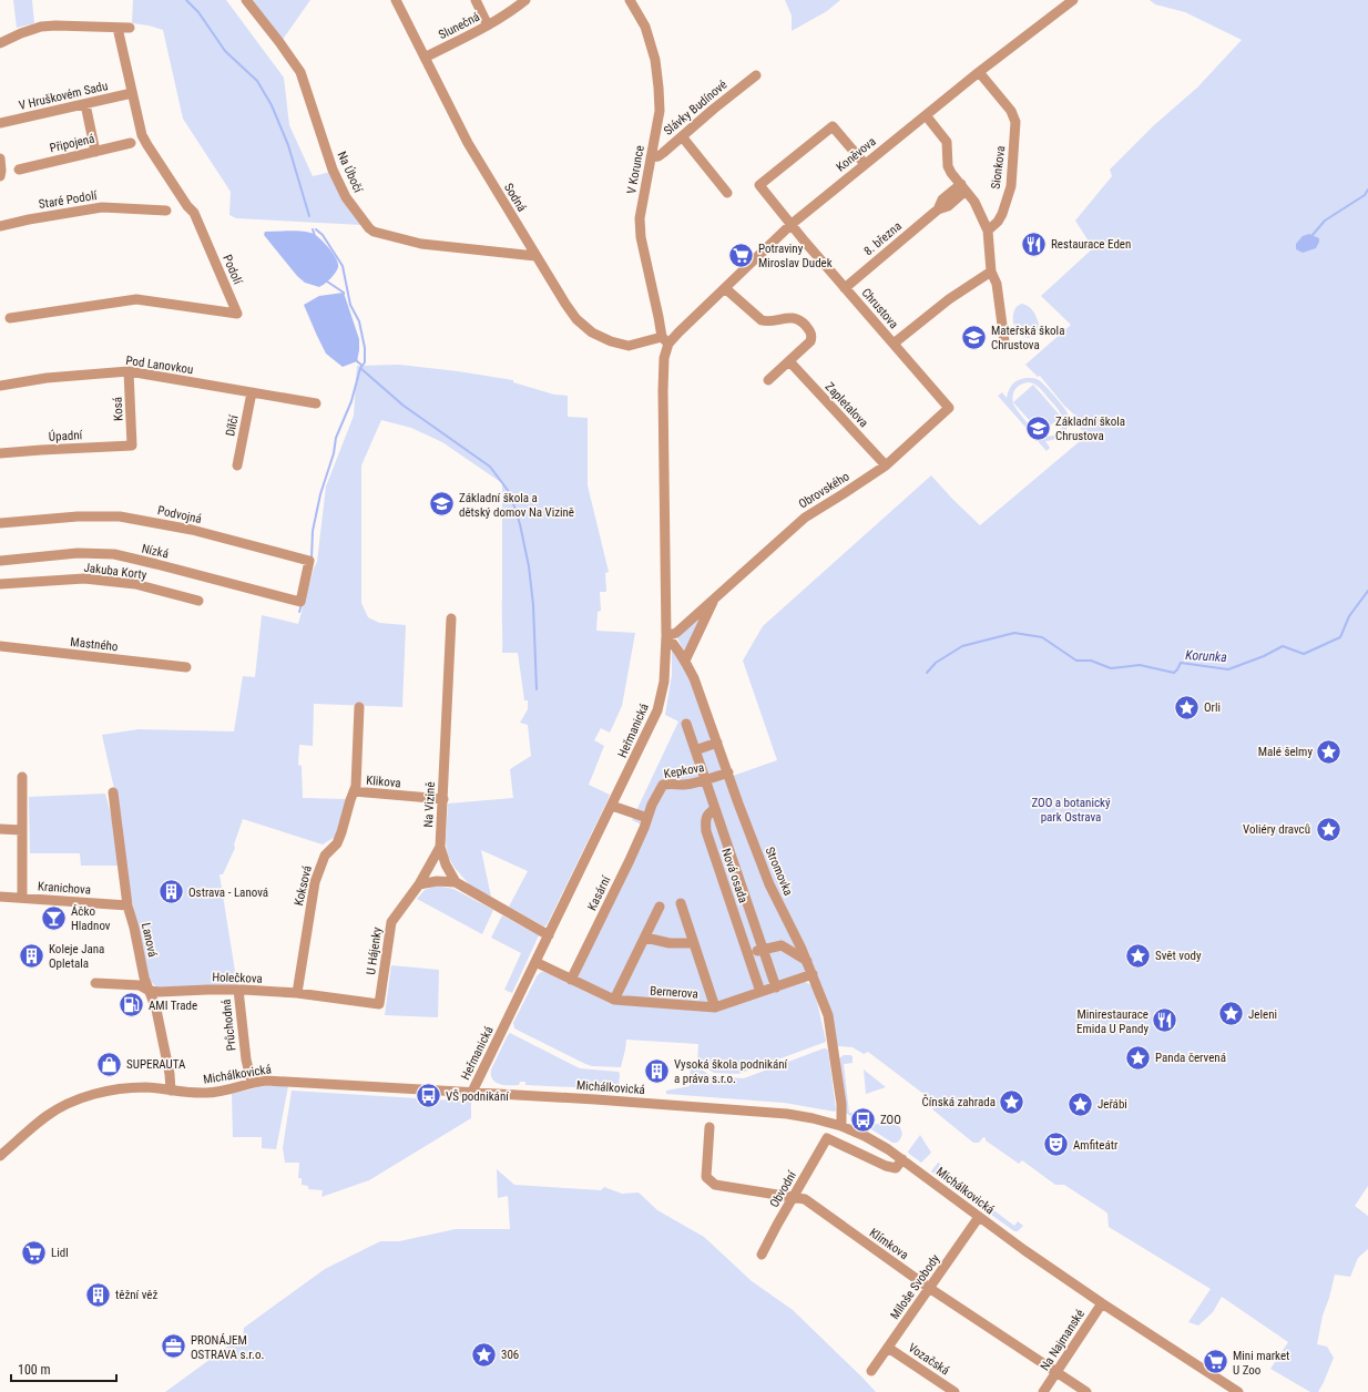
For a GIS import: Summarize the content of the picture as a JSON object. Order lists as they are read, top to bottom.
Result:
{
  "streets": {
    "street": [
      "Slunečná",
      "V Hruškovém Sadu",
      "Slávky Budínové",
      "Připojená",
      "Koněvova",
      "Sionkova",
      "V Korunce",
      "Na Úbočí",
      "Sodná",
      "Staré Podolí",
      "8. března",
      "Podolí",
      "Chrustova",
      "Pod Lanovkou",
      "Zapletalova",
      "Kosá",
      "Dílčí",
      "Úpadní",
      "Obrovského",
      "Podvojná",
      "Nízká",
      "Jakuba Korty",
      "Mastného",
      "Heřmanická",
      "Kepkova",
      "Klikova",
      "Na Vizině",
      "Stromovka",
      "Nová osada",
      "Koksová",
      "Kranichova",
      "Kasární",
      "Lanová",
      "U Hájenky",
      "Holečkova",
      "Bernerova",
      "Průchodná",
      "Michálkovická",
      "Obvodní",
      "Klímkova",
      "Miloše Svobody",
      "Na Najmanské",
      "Vozačská"
    ]
  },
  "crossings": [
    ["Slunečná", "Sodná"],
    ["V Hruškovém Sadu", "Podolí"],
    ["Slávky Budínové", "V Korunce"],
    ["Koněvova", "Sionkova"],
    ["Koněvova", "V Korunce"],
    ["Koněvova", "Sodná"],
    ["Koněvova", "Chrustova"],
    ["Koněvova", "Heřmanická"],
    ["V Korunce", "Sodná"],
    ["V Korunce", "Heřmanická"],
    ["Na Úbočí", "Sodná"],
    ["Sodná", "Heřmanická"],
    ["8. března", "Chrustova"],
    ["Chrustova", "Obrovského"],
    ["Pod Lanovkou", "Kosá"],
    ["Pod Lanovkou", "Dílčí"],
    ["Zapletalova", "Obrovského"],
    ["Kosá", "Úpadní"],
    ["Obrovského", "Heřmanická"],
    ["Obrovského", "Stromovka"],
    ["Podvojná", "Nízká"],
    ["Heřmanická", "Stromovka"],
    ["Heřmanická", "Bernerova"],
    ["Heřmanická", "Michálkovická"],
    ["Kepkova", "Stromovka"],
    ["Kepkova", "Nová osada"],
    ["Kepkova", "Kasární"],
    ["Klikova", "Na Vizině"],
    ["Klikova", "Koksová"],
    ["Na Vizině", "U Hájenky"],
    ["Stromovka", "Bernerova"],
    ["Stromovka", "Michálkovická"],
    ["Nová osada", "Bernerova"],
    ["Koksová", "Holečkova"],
    ["Kranichova", "Lanová"],
    ["Kasární", "Bernerova"],
    ["Lanová", "Holečkova"],
    ["Lanová", "Michálkovická"],
    ["U Hájenky", "Holečkova"],
    ["Holečkova", "Průchodná"],
    ["Průchodná", "Michálkovická"],
    ["Michálkovická", "Obvodní"],
    ["Michálkovická", "Miloše Svobody"],
    ["Michálkovická", "Na Najmanské"],
    ["Obvodní", "Klímkova"],
    ["Klímkova", "Miloše Svobody"],
    ["Klímkova", "Na Najmanské"],
    ["Miloše Svobody", "Vozačská"]
  ],
  "water": ["Korunka"],
  "parks": ["ZOO a botanický park Ostrava"],
  "places": {
    "restaurant": ["Restaurace Eden", "Minirestaurace Emida U Pandy"],
    "supermarket": ["Potraviny Miroslav Dudek", "Lidl", "Mini market U Zoo"],
    "school or university": ["Mateřská škola Chrustova", "Základní škola Chrustova", "Základní škola a dětský domov Na Vizině"],
    "place": [
      "Orli",
      "Malé šelmy",
      "Voliéry dravců",
      "Svět vody",
      "Jeleni",
      "Panda červená",
      "Čínská zahrada",
      "Jeřábi",
      "306"
    ],
    "building": [
      "Ostrava - Lanová",
      "Koleje Jana Opletala",
      "Vysoká škola podnikání a práva s.r.o.",
      "těžní věž"
    ],
    "bar": ["Áčko Hladnov"],
    "fuel station": ["AMI Trade"],
    "shop": ["SUPERAUTA"],
    "bus stop": ["VŠ podnikání", "ZOO"],
    "theatre": ["Amfiteátr"],
    "office": ["PRONÁJEM OSTRAVA s.r.o."]
  },
  "scale_bar": "100 m"
}
